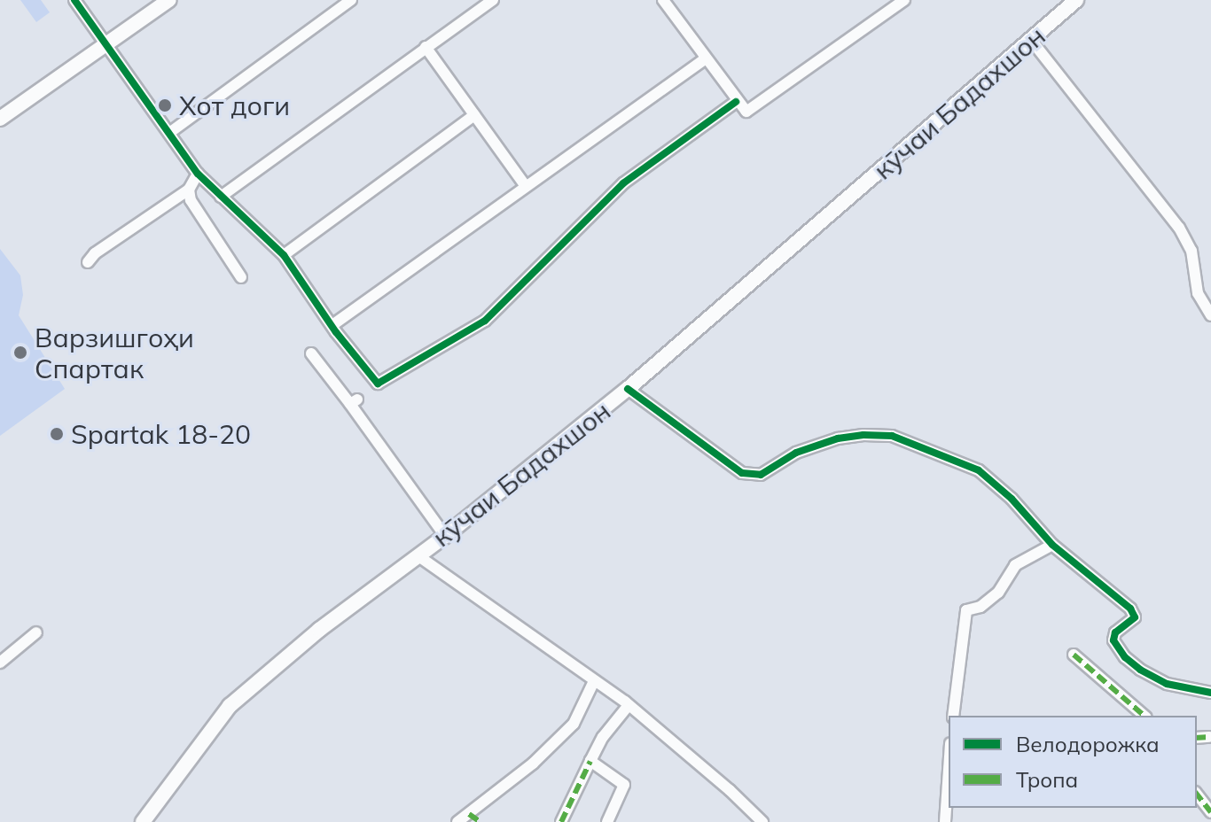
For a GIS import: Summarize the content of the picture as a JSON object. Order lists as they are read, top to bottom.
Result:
{
  "streets": {
    "main road": ["кӯчаи Бадахшон"]
  },
  "places": ["Хот доги", "Варзишгоҳи Спартак", "Spartak 18-20"],
  "legend": ["Велодорожка", "Тропа"]
}
